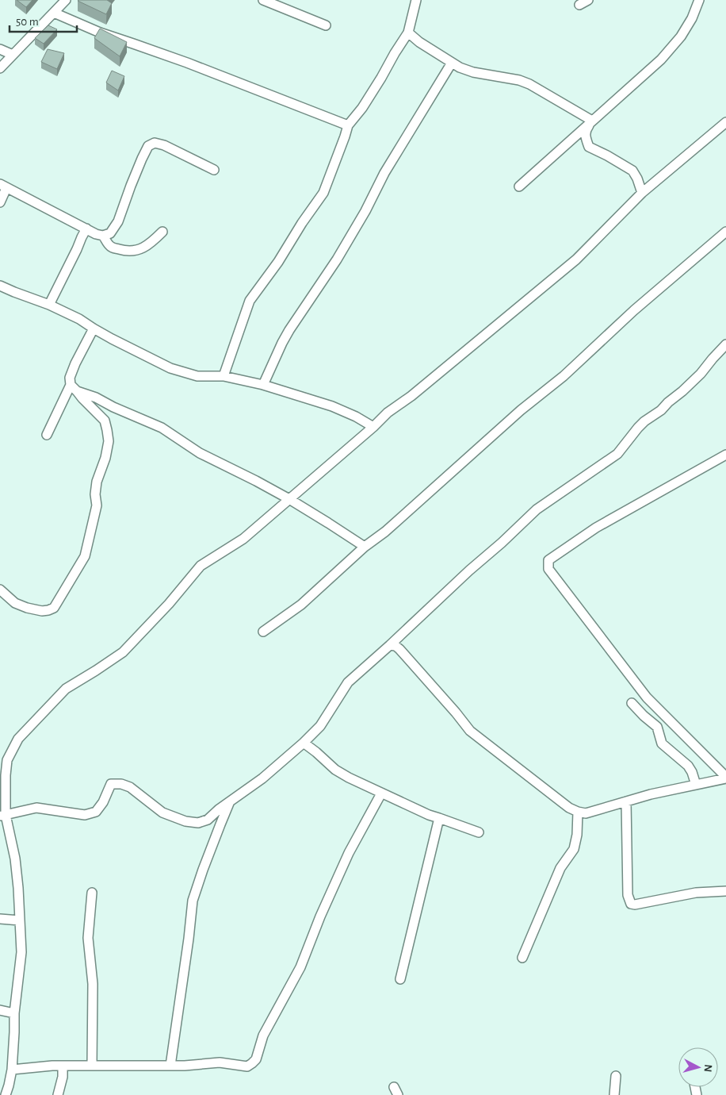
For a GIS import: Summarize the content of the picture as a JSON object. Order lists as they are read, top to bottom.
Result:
{
  "scale_bar": "50 m",
  "north": "right"
}
